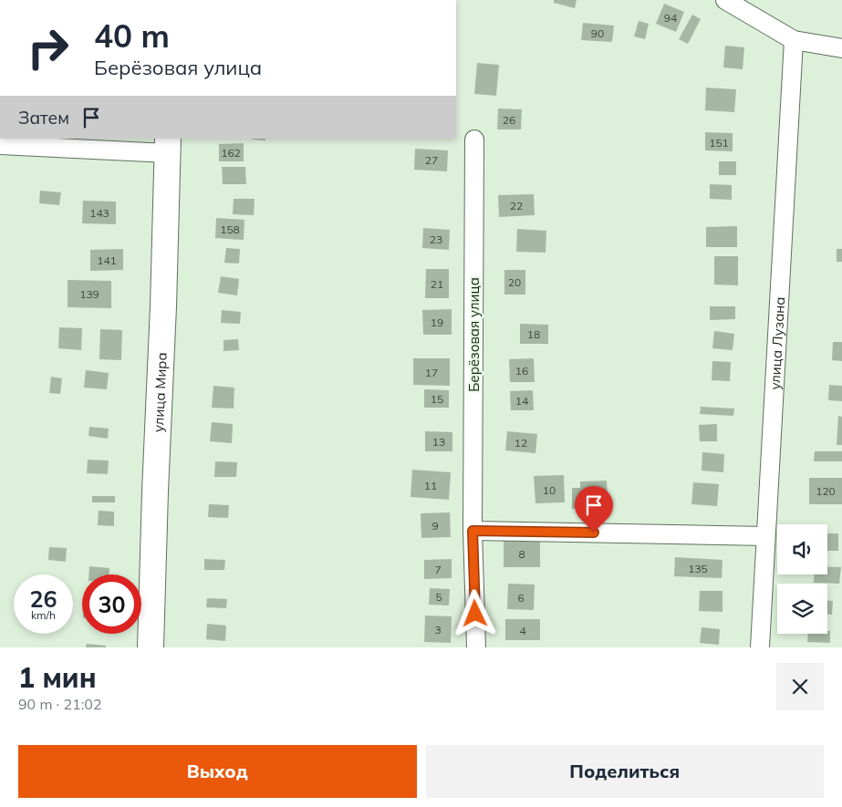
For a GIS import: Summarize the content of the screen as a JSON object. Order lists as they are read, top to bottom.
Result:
{
  "streets": {
    "main road": ["улица Мира"],
    "street": ["Берёзовая улица", "улица Лузана"]
  },
  "house_numbers": [
    "94",
    "90",
    "26",
    "151",
    "162",
    "27",
    "22",
    "143",
    "158",
    "23",
    "141",
    "20",
    "21",
    "139",
    "19",
    "18",
    "16",
    "17",
    "15",
    "14",
    "13",
    "12",
    "11",
    "10",
    "120",
    "9",
    "8",
    "135",
    "7",
    "5",
    "6",
    "3",
    "4"
  ],
  "page": {
    "turn": ["40 m", "Берёзовая улица"],
    "then": "Затем",
    "speed": "26 km/h",
    "limit": "30",
    "heading": ["1 мин", "90 m · 21:02"],
    "buttons": ["Выход", "Поделиться"]
  }
}
